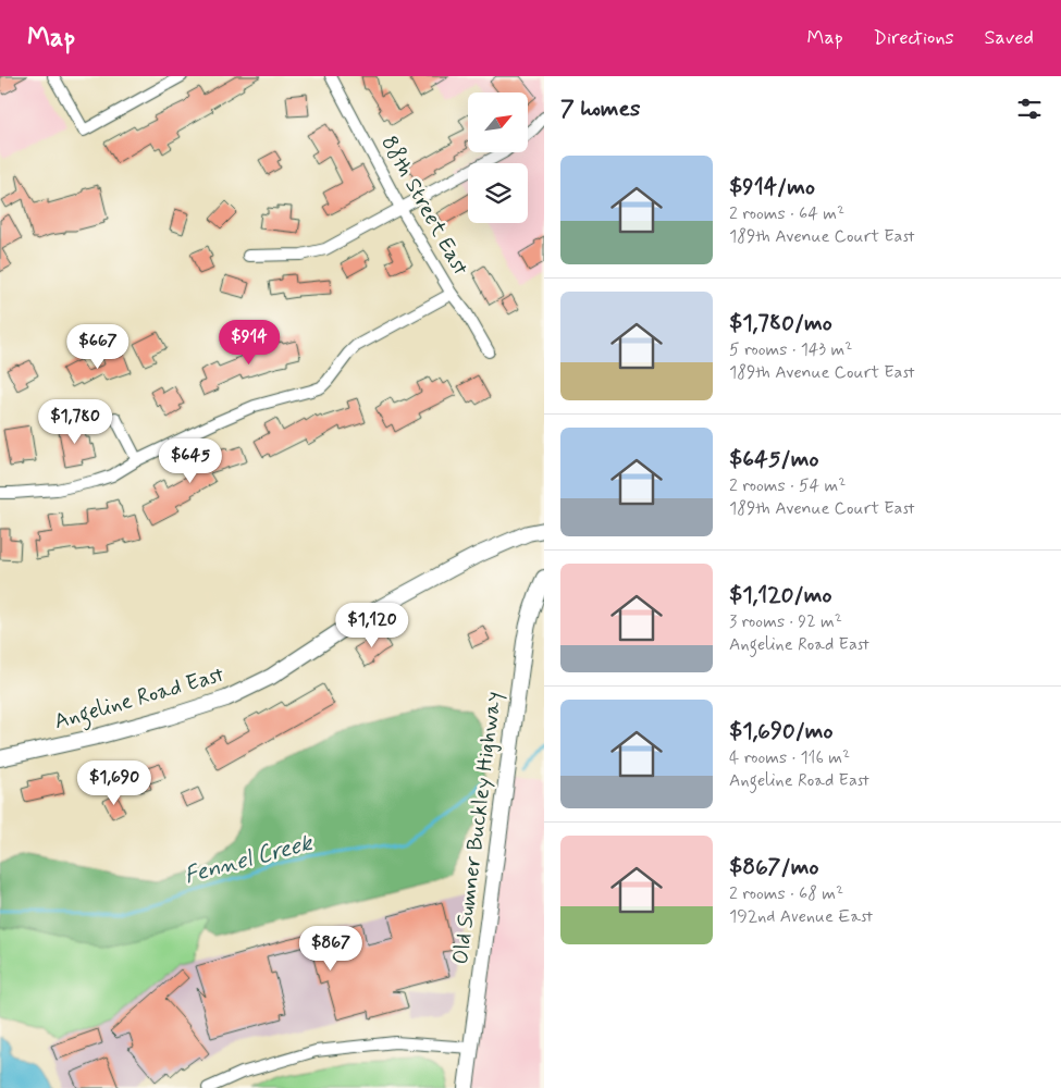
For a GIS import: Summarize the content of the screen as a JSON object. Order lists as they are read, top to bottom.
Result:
{
  "streets": {
    "street": ["88th Street East", "Angeline Road East", "Old Sumner Buckley Highway"]
  },
  "water": ["Fennel Creek"],
  "north": "top right",
  "page": {
    "header": "Map",
    "nav": ["Map", "Directions", "Saved"],
    "heading": "7 homes",
    "list": [
      {
        "name": "$914/mo",
        "note": "2 rooms · 64 m² · 189th Avenue Court East"
      },
      {
        "name": "$1,780/mo",
        "note": "5 rooms · 143 m² · 189th Avenue Court East"
      },
      {
        "name": "$645/mo",
        "note": "2 rooms · 54 m² · 189th Avenue Court East"
      },
      {
        "name": "$1,120/mo",
        "note": "3 rooms · 92 m² · Angeline Road East"
      },
      {
        "name": "$1,690/mo",
        "note": "4 rooms · 116 m² · Angeline Road East"
      },
      {
        "name": "$867/mo",
        "note": "2 rooms · 68 m² · 192nd Avenue East"
      }
    ],
    "price": [
      "$914",
      "$667",
      "$1,780",
      "$645",
      "$1,120",
      "$1,690",
      "$867"
    ]
  }
}
